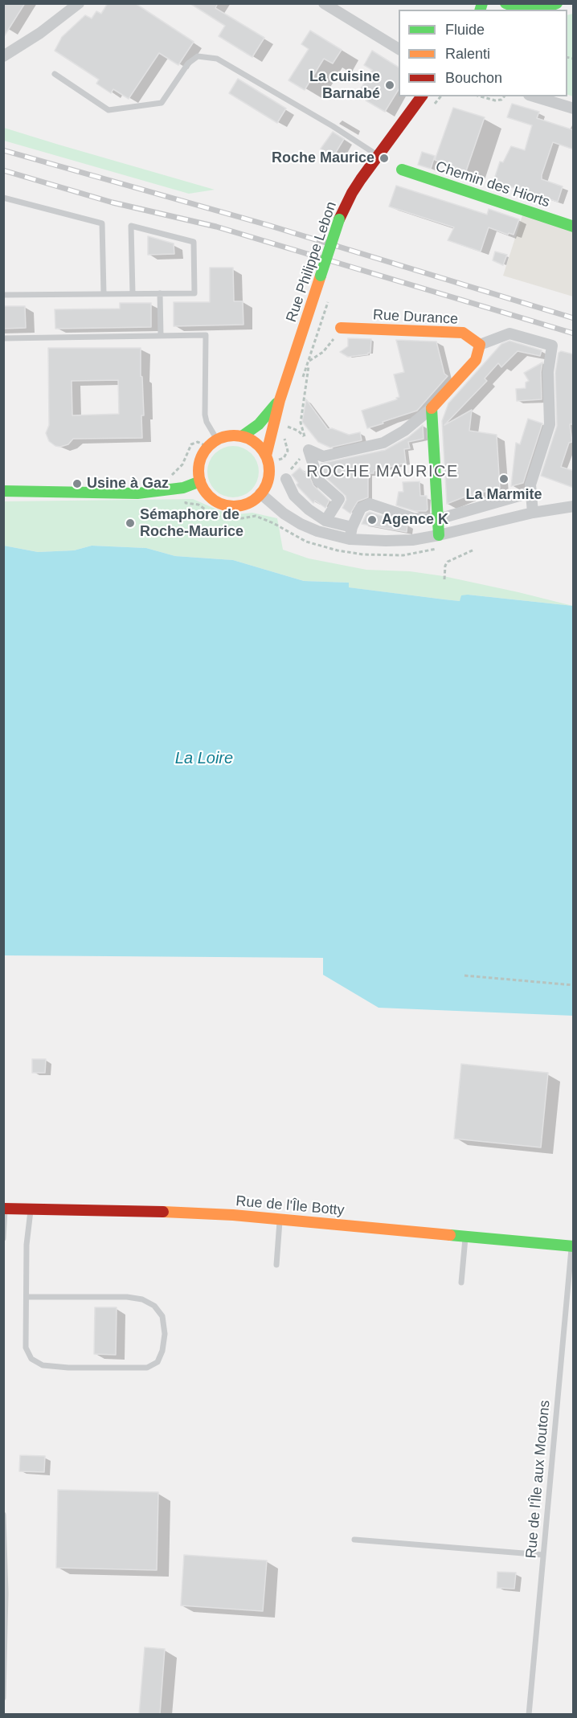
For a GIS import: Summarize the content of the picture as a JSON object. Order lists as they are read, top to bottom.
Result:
{
  "streets": {
    "street": [
      "Chemin des Hiorts",
      "Rue Philippe Lebon",
      "Rue Durance",
      "Rue de l'Île Botty"
    ],
    "lane": ["Rue de l'Île aux Moutons"]
  },
  "crossings": [
    ["Rue de l'Île Botty", "Rue de l'Île aux Moutons"]
  ],
  "districts": ["ROCHE MAURICE"],
  "water": ["La Loire"],
  "places": [
    "La cuisine Barnabé",
    "Roche Maurice",
    "La Marmite",
    "Usine à Gaz",
    "Agence K",
    "Sémaphore de Roche-Maurice"
  ],
  "legend": ["Fluide", "Ralenti", "Bouchon"]
}
